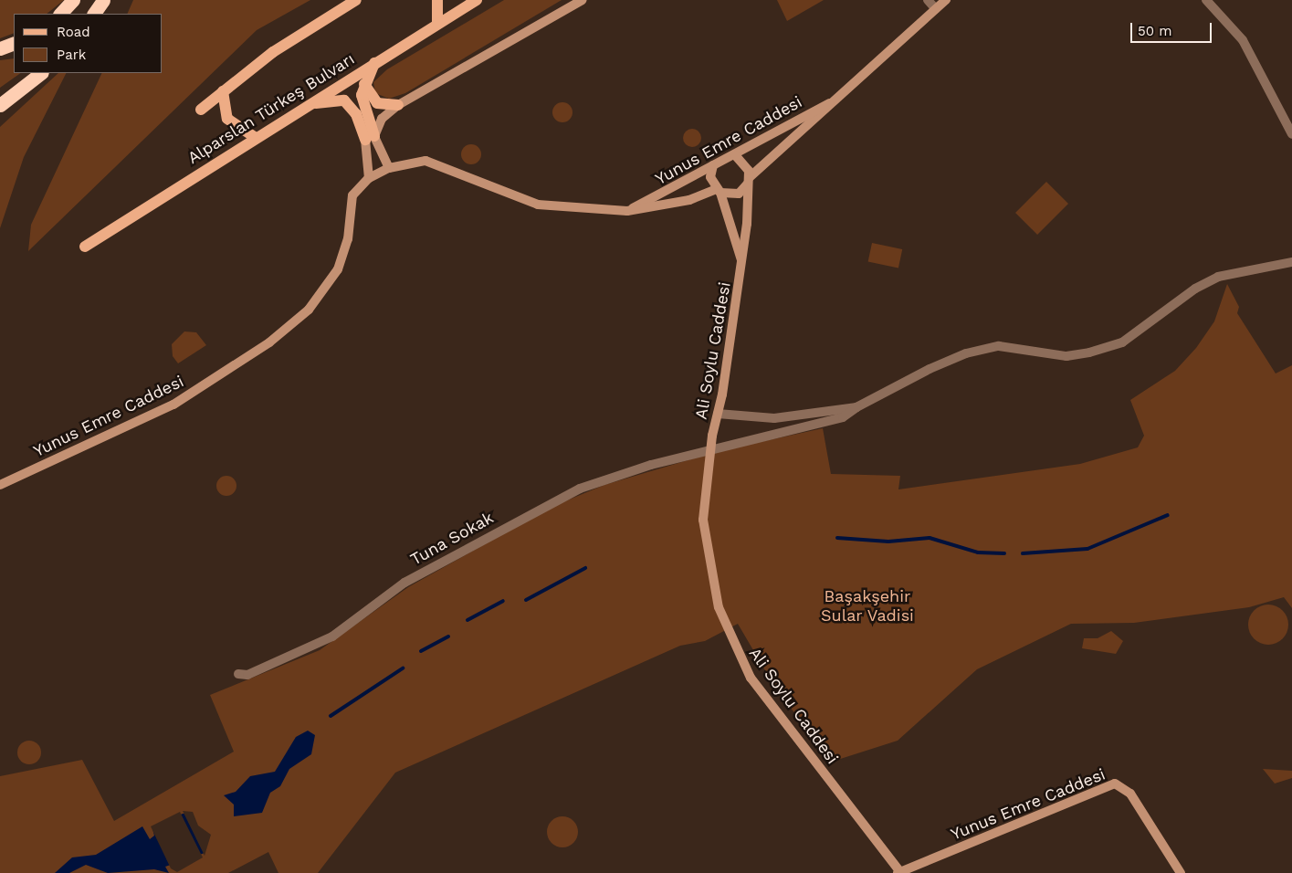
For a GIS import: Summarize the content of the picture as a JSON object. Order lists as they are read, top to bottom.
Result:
{
  "streets": {
    "main road": ["Alparslan Türkeş Bulvarı"],
    "street": ["Yunus Emre Caddesi", "Ali Soylu Caddesi", "Tuna Sokak"]
  },
  "crossings": [
    ["Yunus Emre Caddesi", "Ali Soylu Caddesi"]
  ],
  "parks": ["Başakşehir Sular Vadisi"],
  "legend": ["Road", "Park"],
  "scale_bar": "50 m"
}
